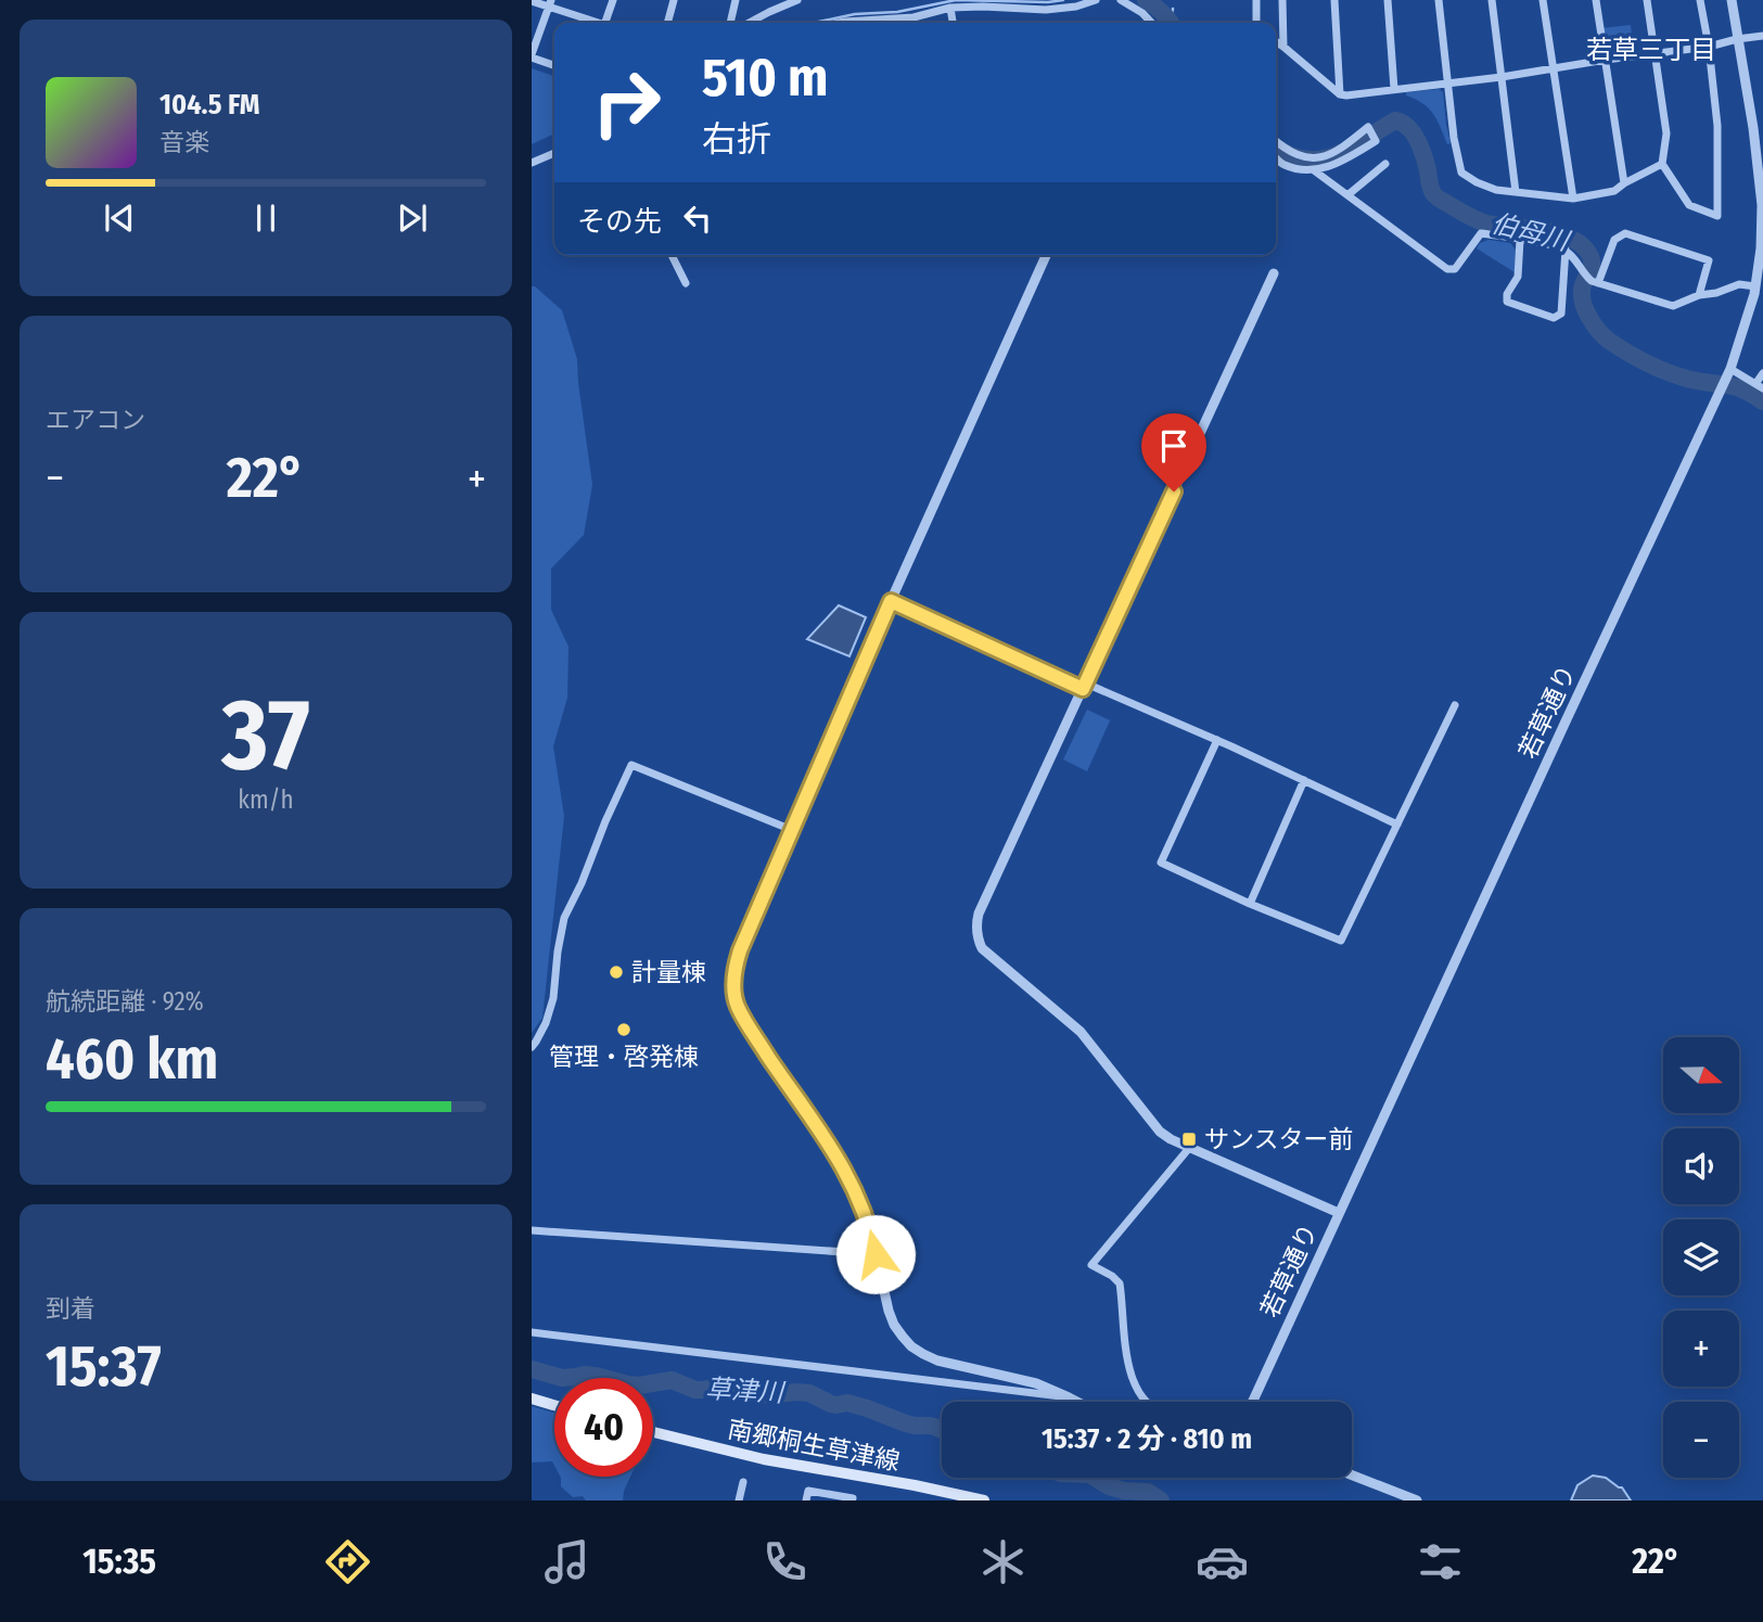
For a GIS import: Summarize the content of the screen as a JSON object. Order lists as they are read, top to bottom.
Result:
{
  "streets": {
    "main road": ["南郷桐生草津線"],
    "street": ["若草通り"]
  },
  "districts": ["若草三丁目"],
  "water": ["伯母川", "草津川"],
  "places": {
    "other": ["計量棟", "管理・啓発棟"],
    "transit": ["サンスター前"]
  },
  "north": "right",
  "page": {
    "turn": ["510 m", "右折"],
    "song": ["104.5 FM", "音楽"],
    "then": "その先",
    "tile": [
      "エアコン",
      ["37", "km/h"],
      ["航続距離 · 92%", "460 km"],
      ["到着", "15:37"]
    ],
    "heat": ["−", "22°", "+"],
    "map_buttons": ["+", "−"],
    "limit": "40",
    "trip": "15:37 · 2 分 · 810 m",
    "tabs": ["15:35", "22°"]
  }
}
